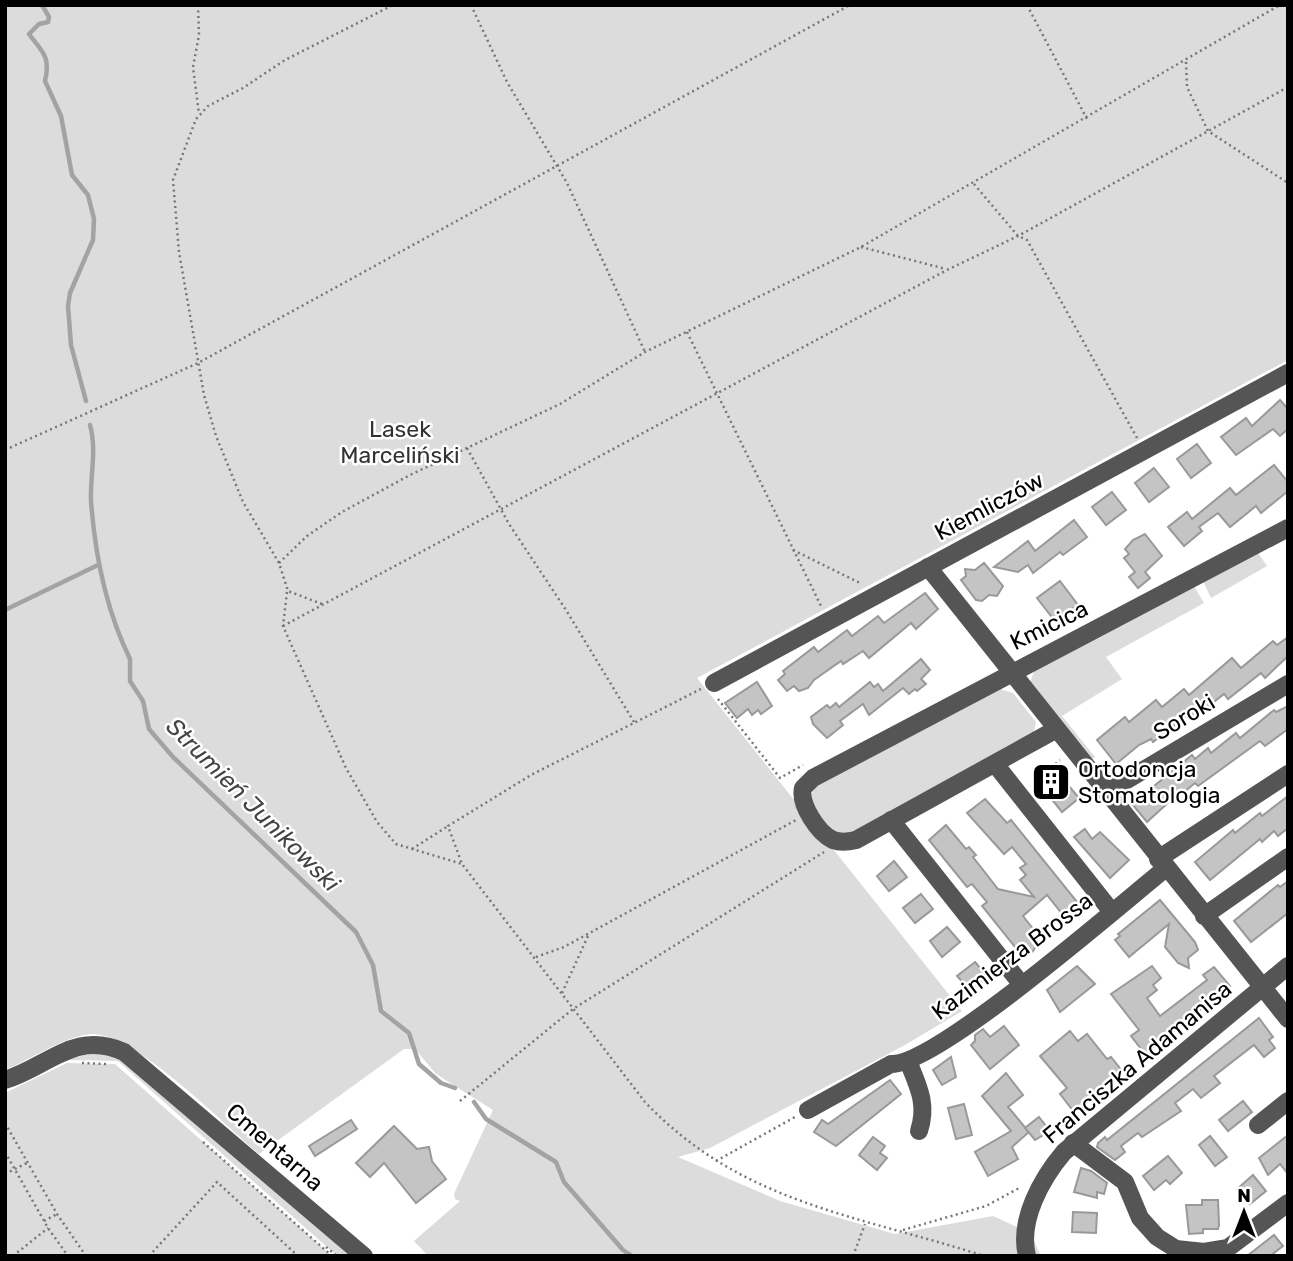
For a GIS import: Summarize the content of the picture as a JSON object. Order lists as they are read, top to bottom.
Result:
{
  "streets": {
    "street": [
      "Kiemliczów",
      "Kmicica",
      "Soroki",
      "Kazimierza Brossa",
      "Franciszka Adamanisa",
      "Cmentarna"
    ]
  },
  "water": ["Strumień Junikowski"],
  "parks": ["Lasek Marceliński"],
  "places": {
    "building": ["Ortodoncja Stomatologia"]
  },
  "north": "top"
}
